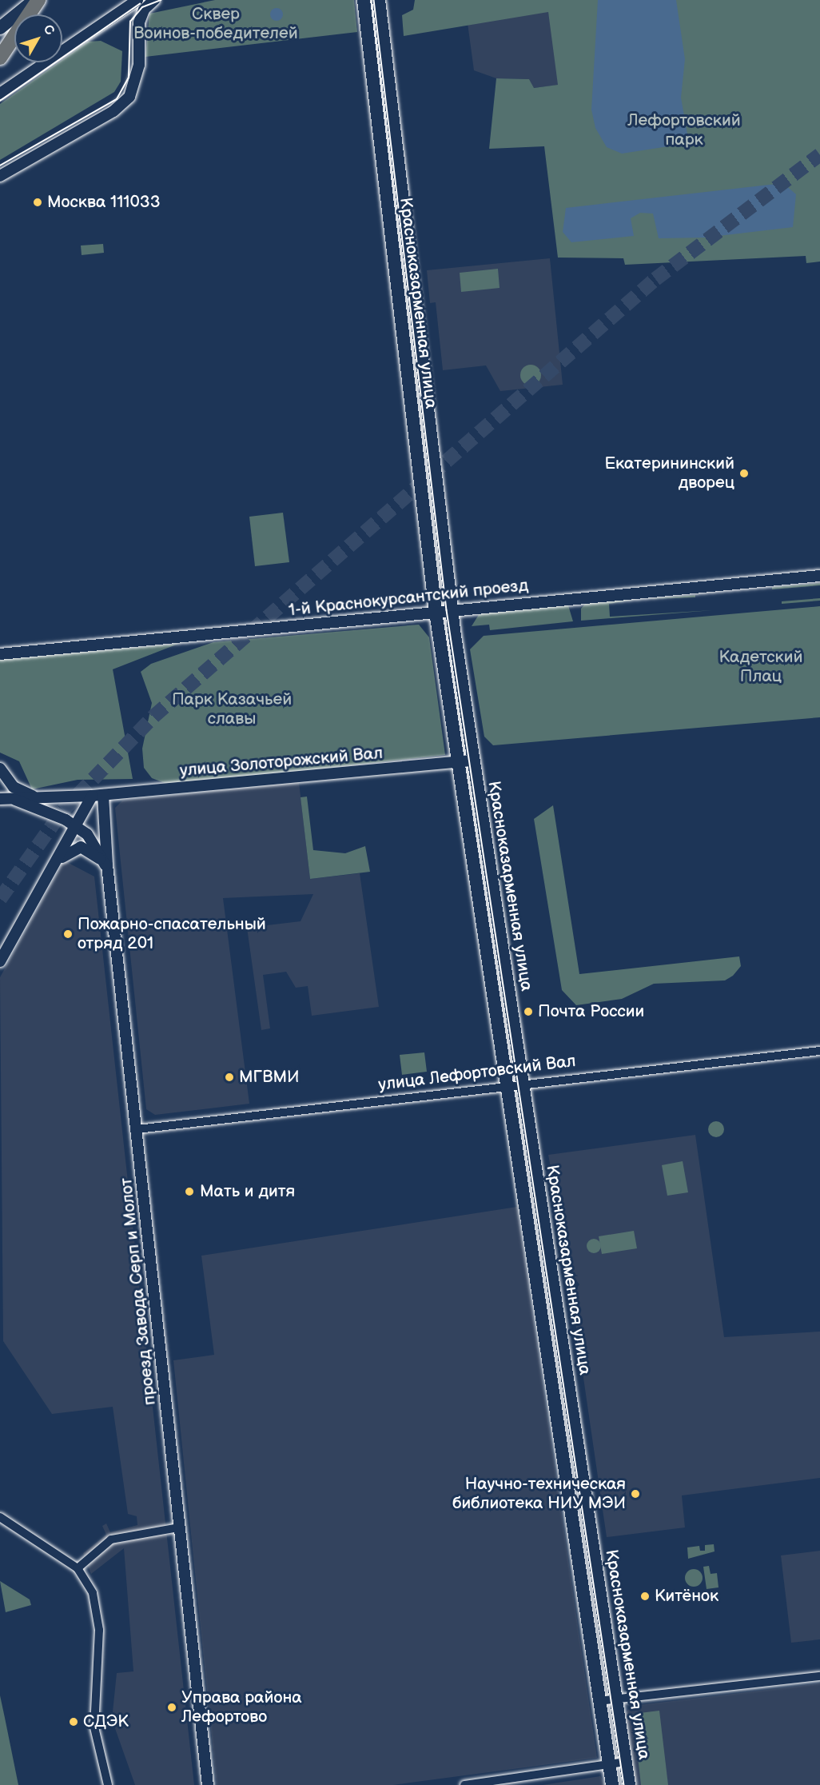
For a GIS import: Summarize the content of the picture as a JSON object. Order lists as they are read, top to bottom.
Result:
{
  "streets": {
    "main road": ["Красноказарменная улица"],
    "street": [
      "1-й Краснокурсантский проезд",
      "улица Золоторожский Вал",
      "улица Лефортовский Вал",
      "проезд Завода Серп и Молот"
    ]
  },
  "crossings": [
    ["Красноказарменная улица", "1-й Краснокурсантский проезд"],
    ["Красноказарменная улица", "улица Золоторожский Вал"],
    ["Красноказарменная улица", "улица Лефортовский Вал"],
    ["улица Золоторожский Вал", "проезд Завода Серп и Молот"],
    ["улица Лефортовский Вал", "проезд Завода Серп и Молот"]
  ],
  "parks": [
    "Сквер Воинов-победителей",
    "Лефортовский парк",
    "Кадетский Плац",
    "Парк Казачьей славы"
  ],
  "places": [
    "Москва 111033",
    "Екатерининский дворец",
    "Пожарно-спасательный отряд 201",
    "Почта России",
    "МГВМИ",
    "Мать и дитя",
    "Научно-техническая библиотека НИУ МЭИ",
    "Китёнок",
    "Управа района Лефортово",
    "СДЭК"
  ],
  "north": "top right"
}
